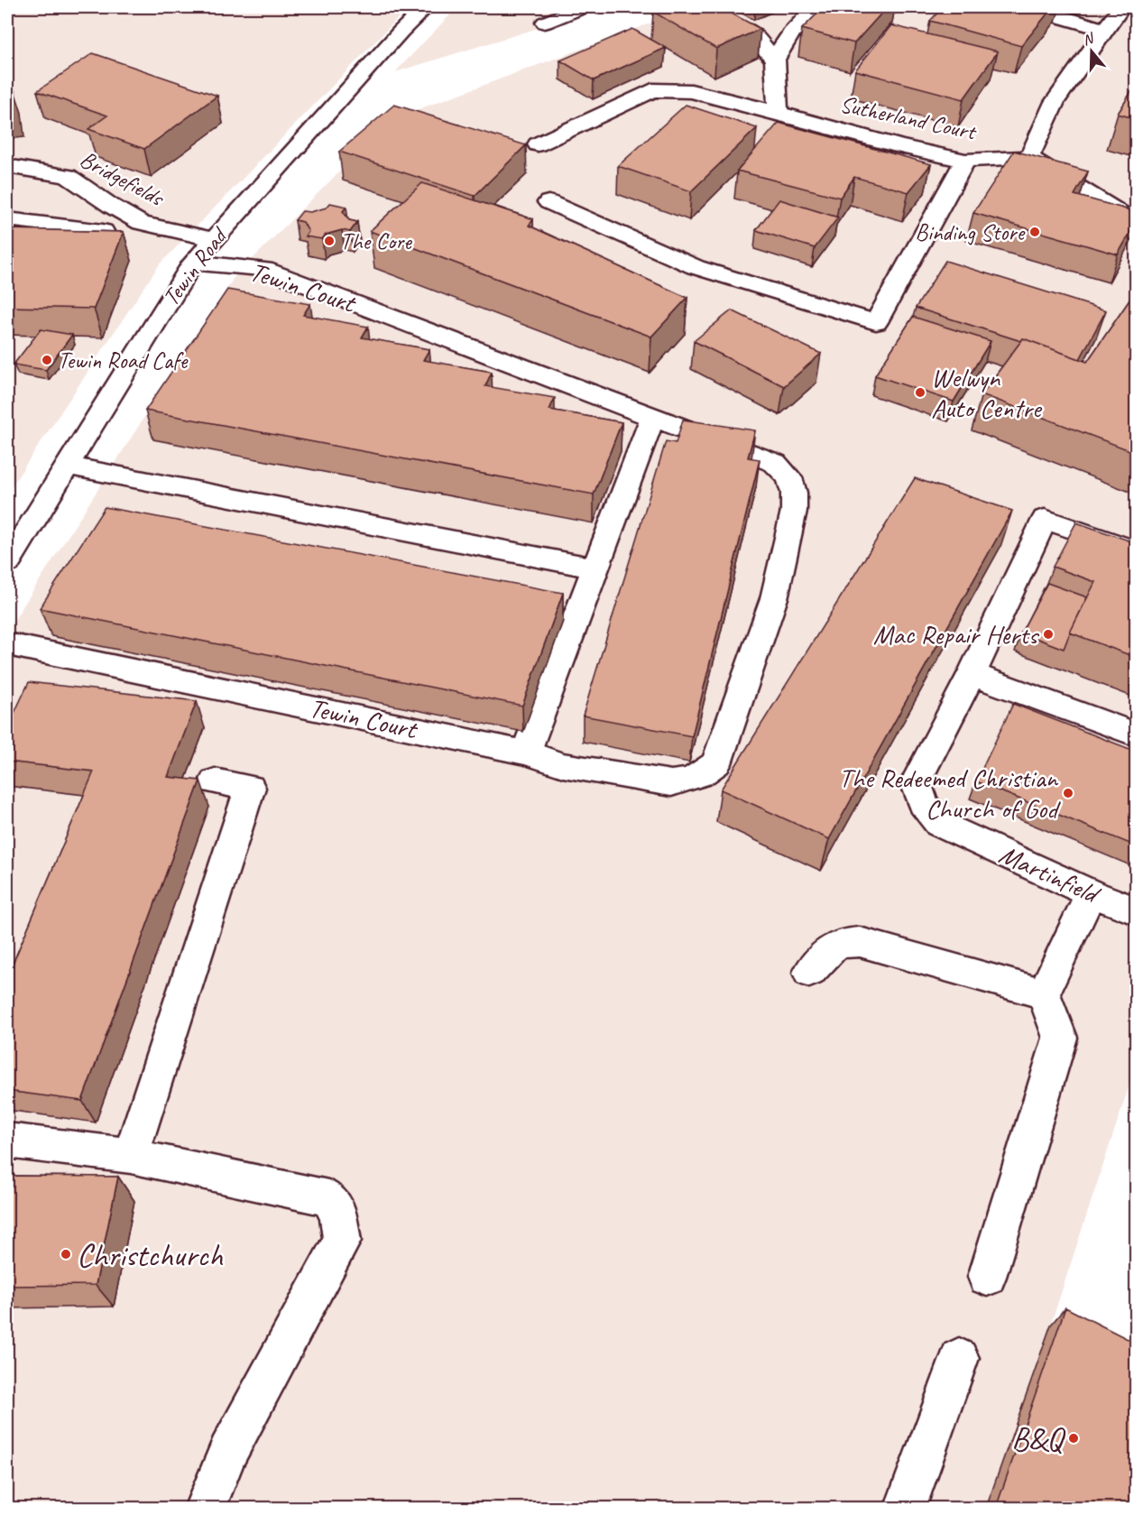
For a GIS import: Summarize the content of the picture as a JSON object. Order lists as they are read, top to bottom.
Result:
{
  "streets": {
    "street": [
      "Sutherland Court",
      "Bridgefields",
      "Tewin Road",
      "Tewin Court",
      "Martinfield"
    ]
  },
  "crossings": [
    ["Bridgefields", "Tewin Road"],
    ["Tewin Road", "Tewin Court"]
  ],
  "places": [
    "Binding Store",
    "The Core",
    "Tewin Road Cafe",
    "Welwyn Auto Centre",
    "Mac Repair Herts",
    "The Redeemed Christian Church of God",
    "Christchurch",
    "B&Q"
  ],
  "north": "top"
}
